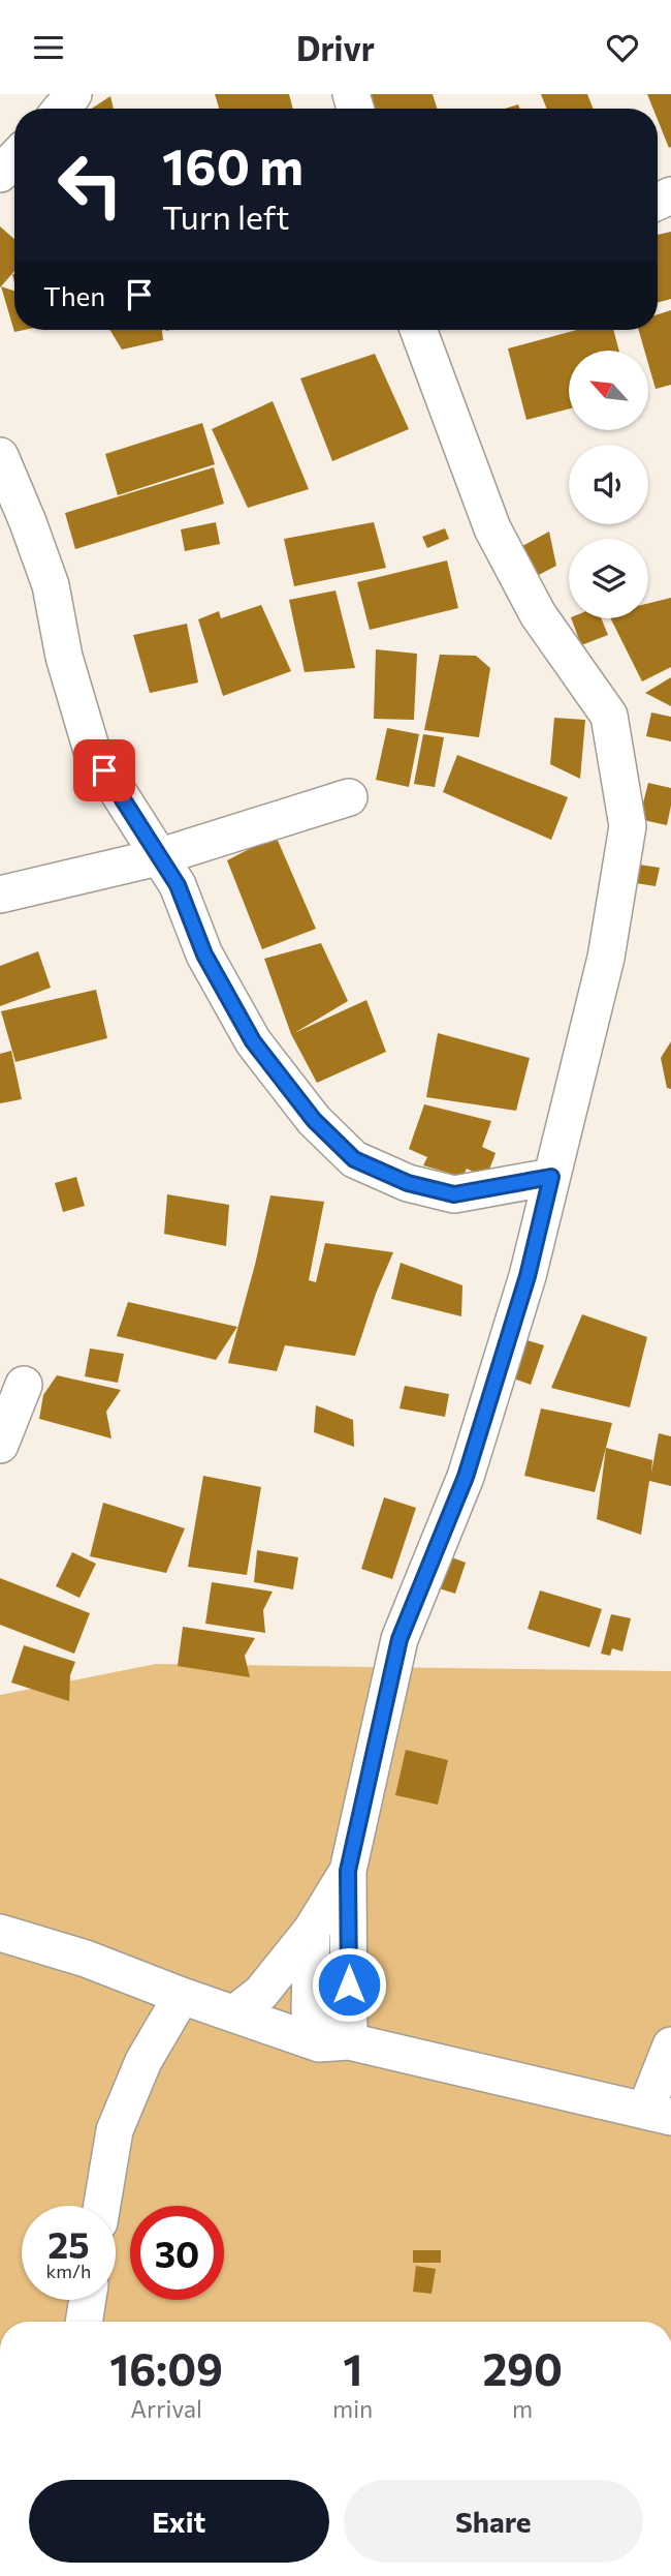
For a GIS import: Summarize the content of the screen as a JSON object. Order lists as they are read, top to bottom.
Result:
{
  "north": "top left",
  "page": {
    "header": "Drivr",
    "turn": ["160 m", "Turn left"],
    "then": "Then",
    "speed": "25 km/h",
    "limit": "30",
    "eta": [
      "16:09",
      "Arrival",
      "1",
      "min",
      "290",
      "m"
    ],
    "buttons": ["Exit", "Share"]
  }
}
